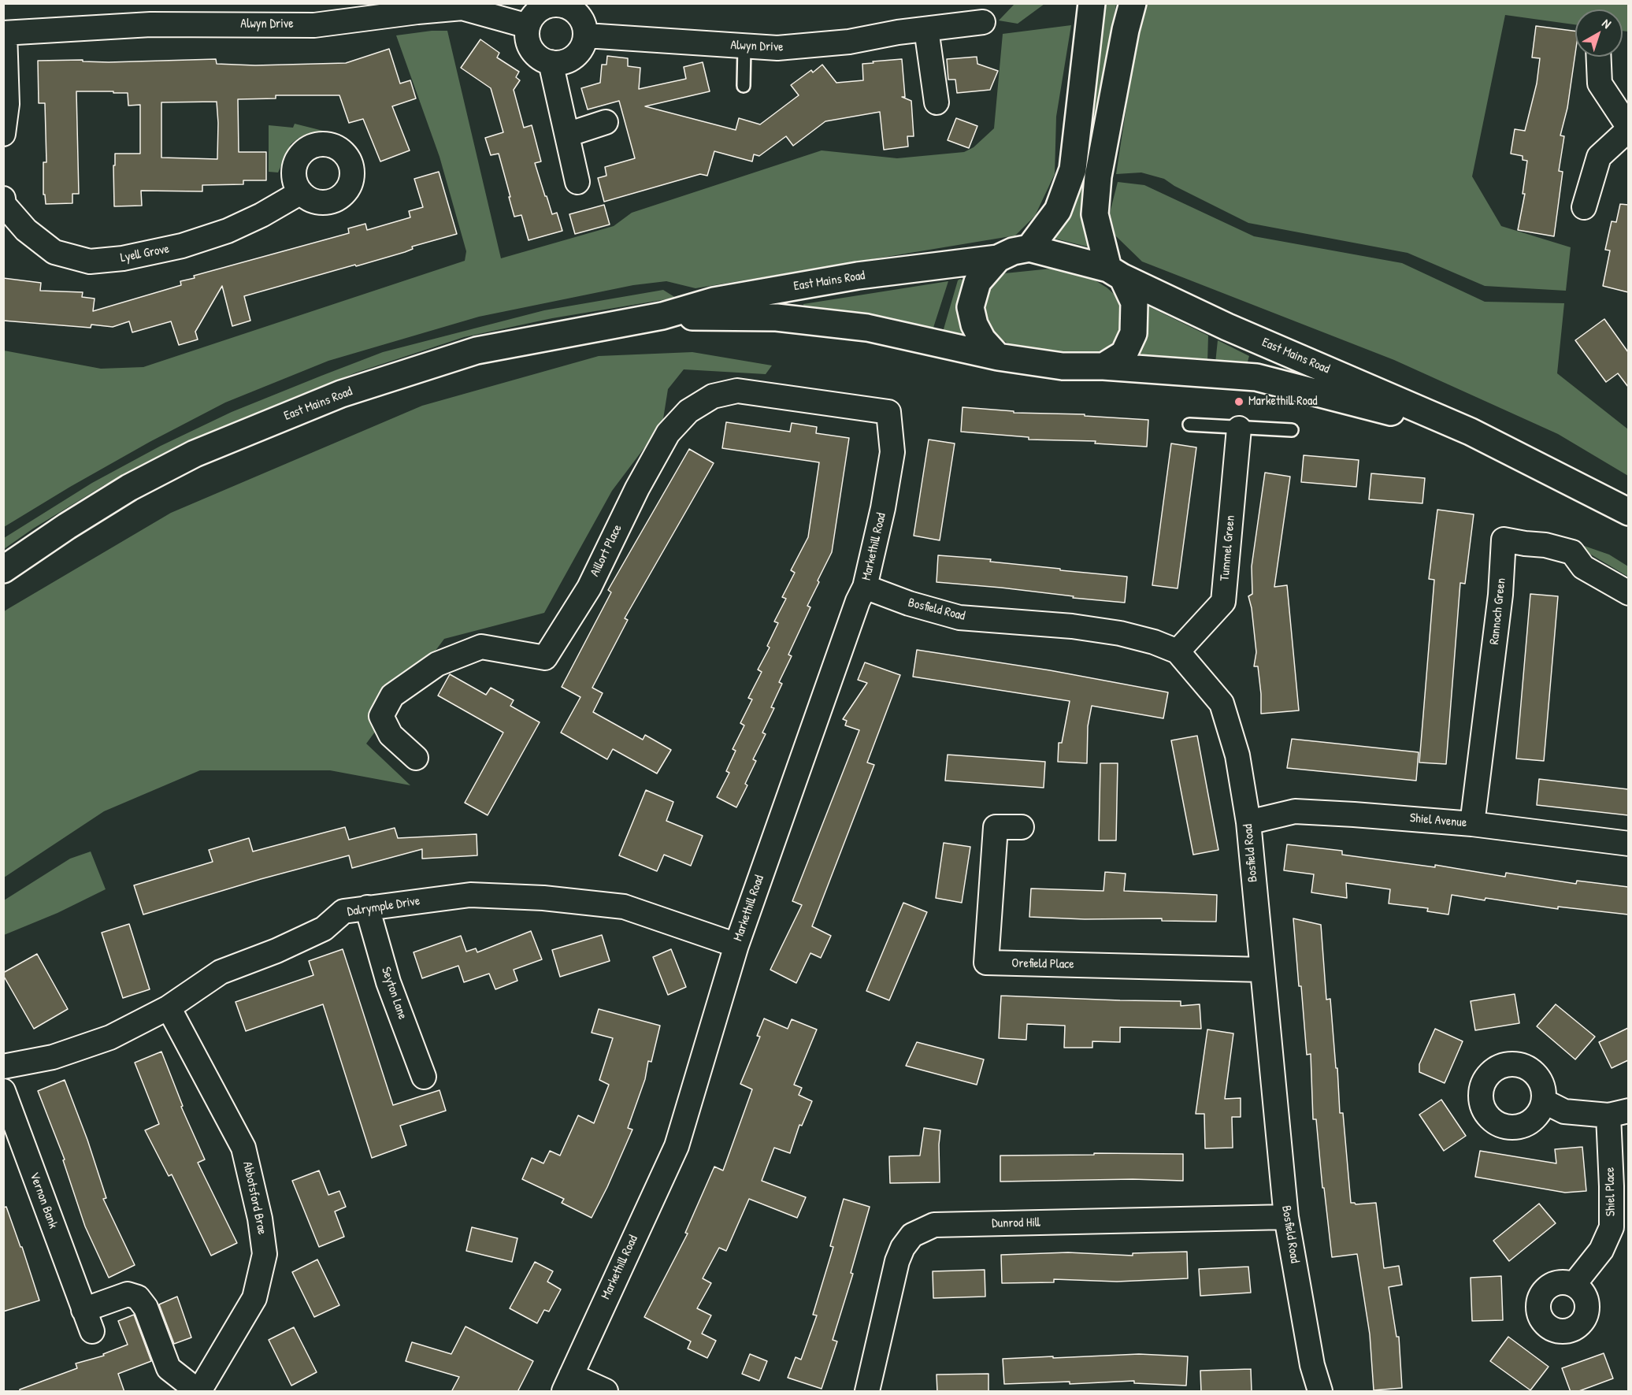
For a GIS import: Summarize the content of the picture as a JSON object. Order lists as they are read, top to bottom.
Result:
{
  "streets": {
    "main road": ["East Mains Road"],
    "street": [
      "Alwyn Drive",
      "Lyell Grove",
      "Markethill Road",
      "Tummel Green",
      "Aillort Place",
      "Bosfield Road",
      "Rannoch Green",
      "Shiel Avenue",
      "Dalrymple Drive",
      "Orefield Place",
      "Seyton Lane",
      "Shiel Place",
      "Abbotsford Brae",
      "Vernon Bank",
      "Dunrod Hill"
    ]
  },
  "crossings": [
    ["Markethill Road", "Aillort Place"],
    ["Markethill Road", "Bosfield Road"],
    ["Markethill Road", "Dalrymple Drive"],
    ["Tummel Green", "Bosfield Road"],
    ["Bosfield Road", "Shiel Avenue"],
    ["Bosfield Road", "Orefield Place"],
    ["Bosfield Road", "Dunrod Hill"],
    ["Rannoch Green", "Shiel Avenue"],
    ["Dalrymple Drive", "Seyton Lane"],
    ["Dalrymple Drive", "Abbotsford Brae"]
  ],
  "places": ["Markethill Road"],
  "north": "top right"
}
